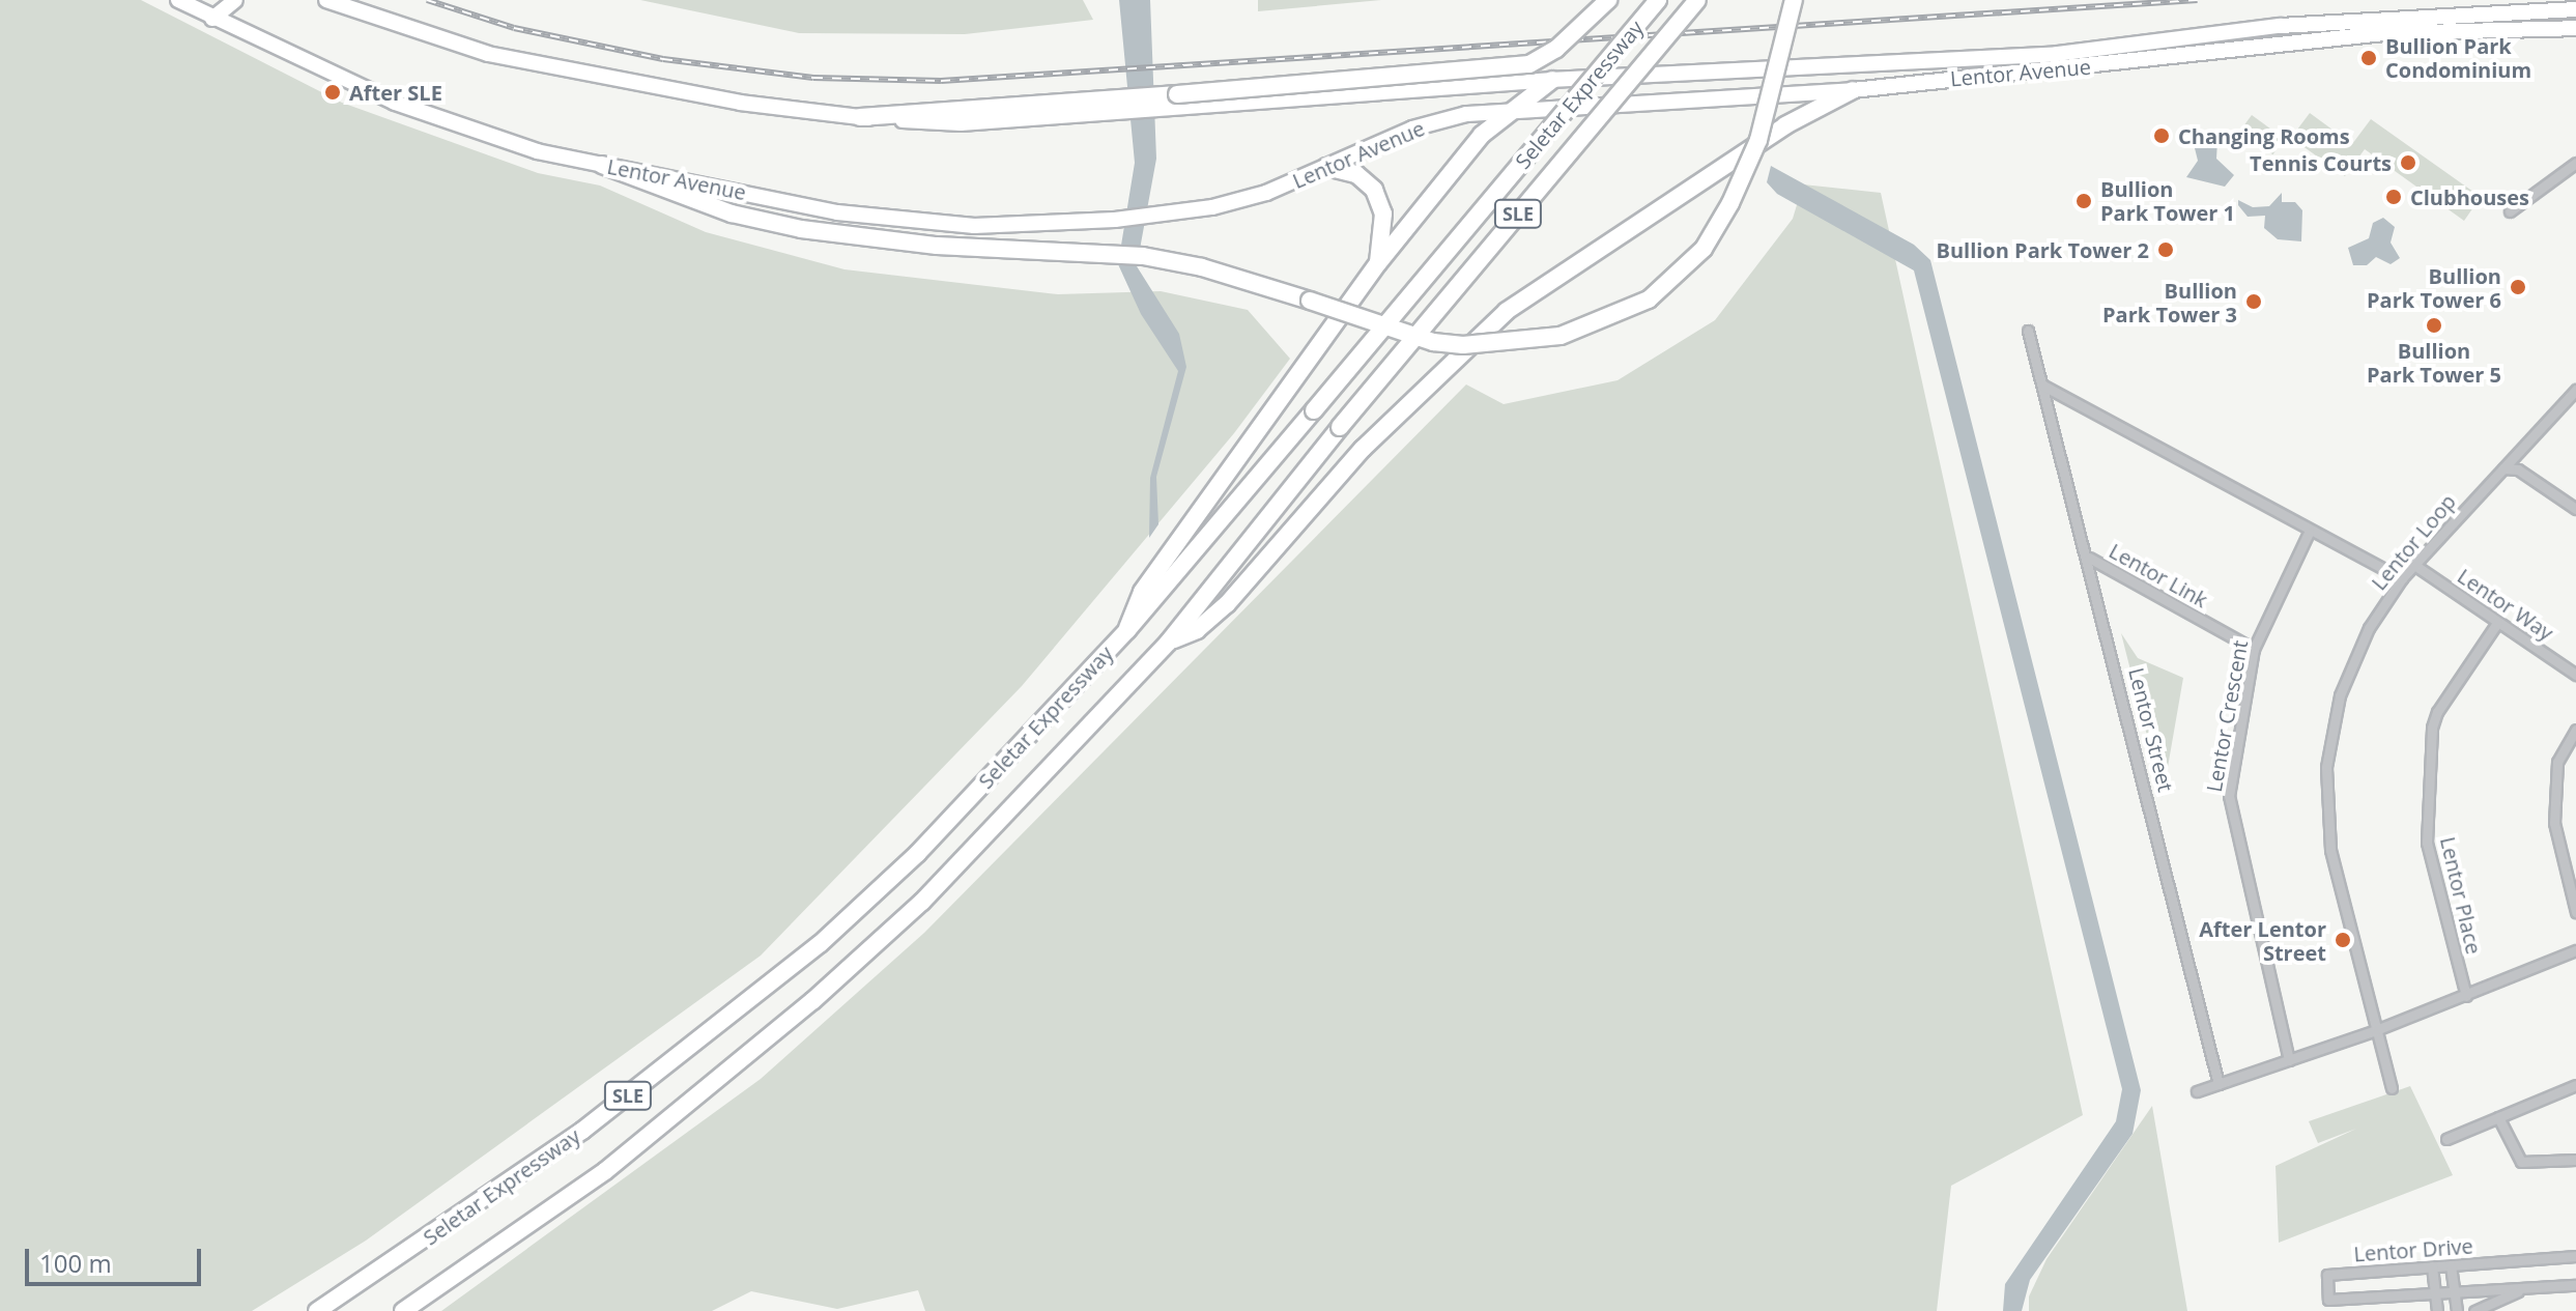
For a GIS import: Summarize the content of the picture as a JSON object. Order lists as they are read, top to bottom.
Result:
{
  "streets": {
    "highway": ["Seletar Expressway", "SLE"],
    "main road": ["Lentor Avenue"],
    "street": [
      "Lentor Loop",
      "Lentor Link",
      "Lentor Way",
      "Lentor Crescent",
      "Lentor Street",
      "Lentor Place",
      "Lentor Drive"
    ]
  },
  "crossings": [
    ["Lentor Loop", "Lentor Way"],
    ["Lentor Link", "Lentor Crescent"],
    ["Lentor Link", "Lentor Street"],
    ["Lentor Way", "Lentor Place"]
  ],
  "places": [
    "Bullion Park Condominium",
    "After SLE",
    "Changing Rooms",
    "Tennis Courts",
    "Clubhouses",
    "Bullion Park Tower 1",
    "Bullion Park Tower 2",
    "Bullion Park Tower 6",
    "Bullion Park Tower 3",
    "Bullion Park Tower 5",
    "After Lentor Street"
  ],
  "scale_bar": "100 m"
}
